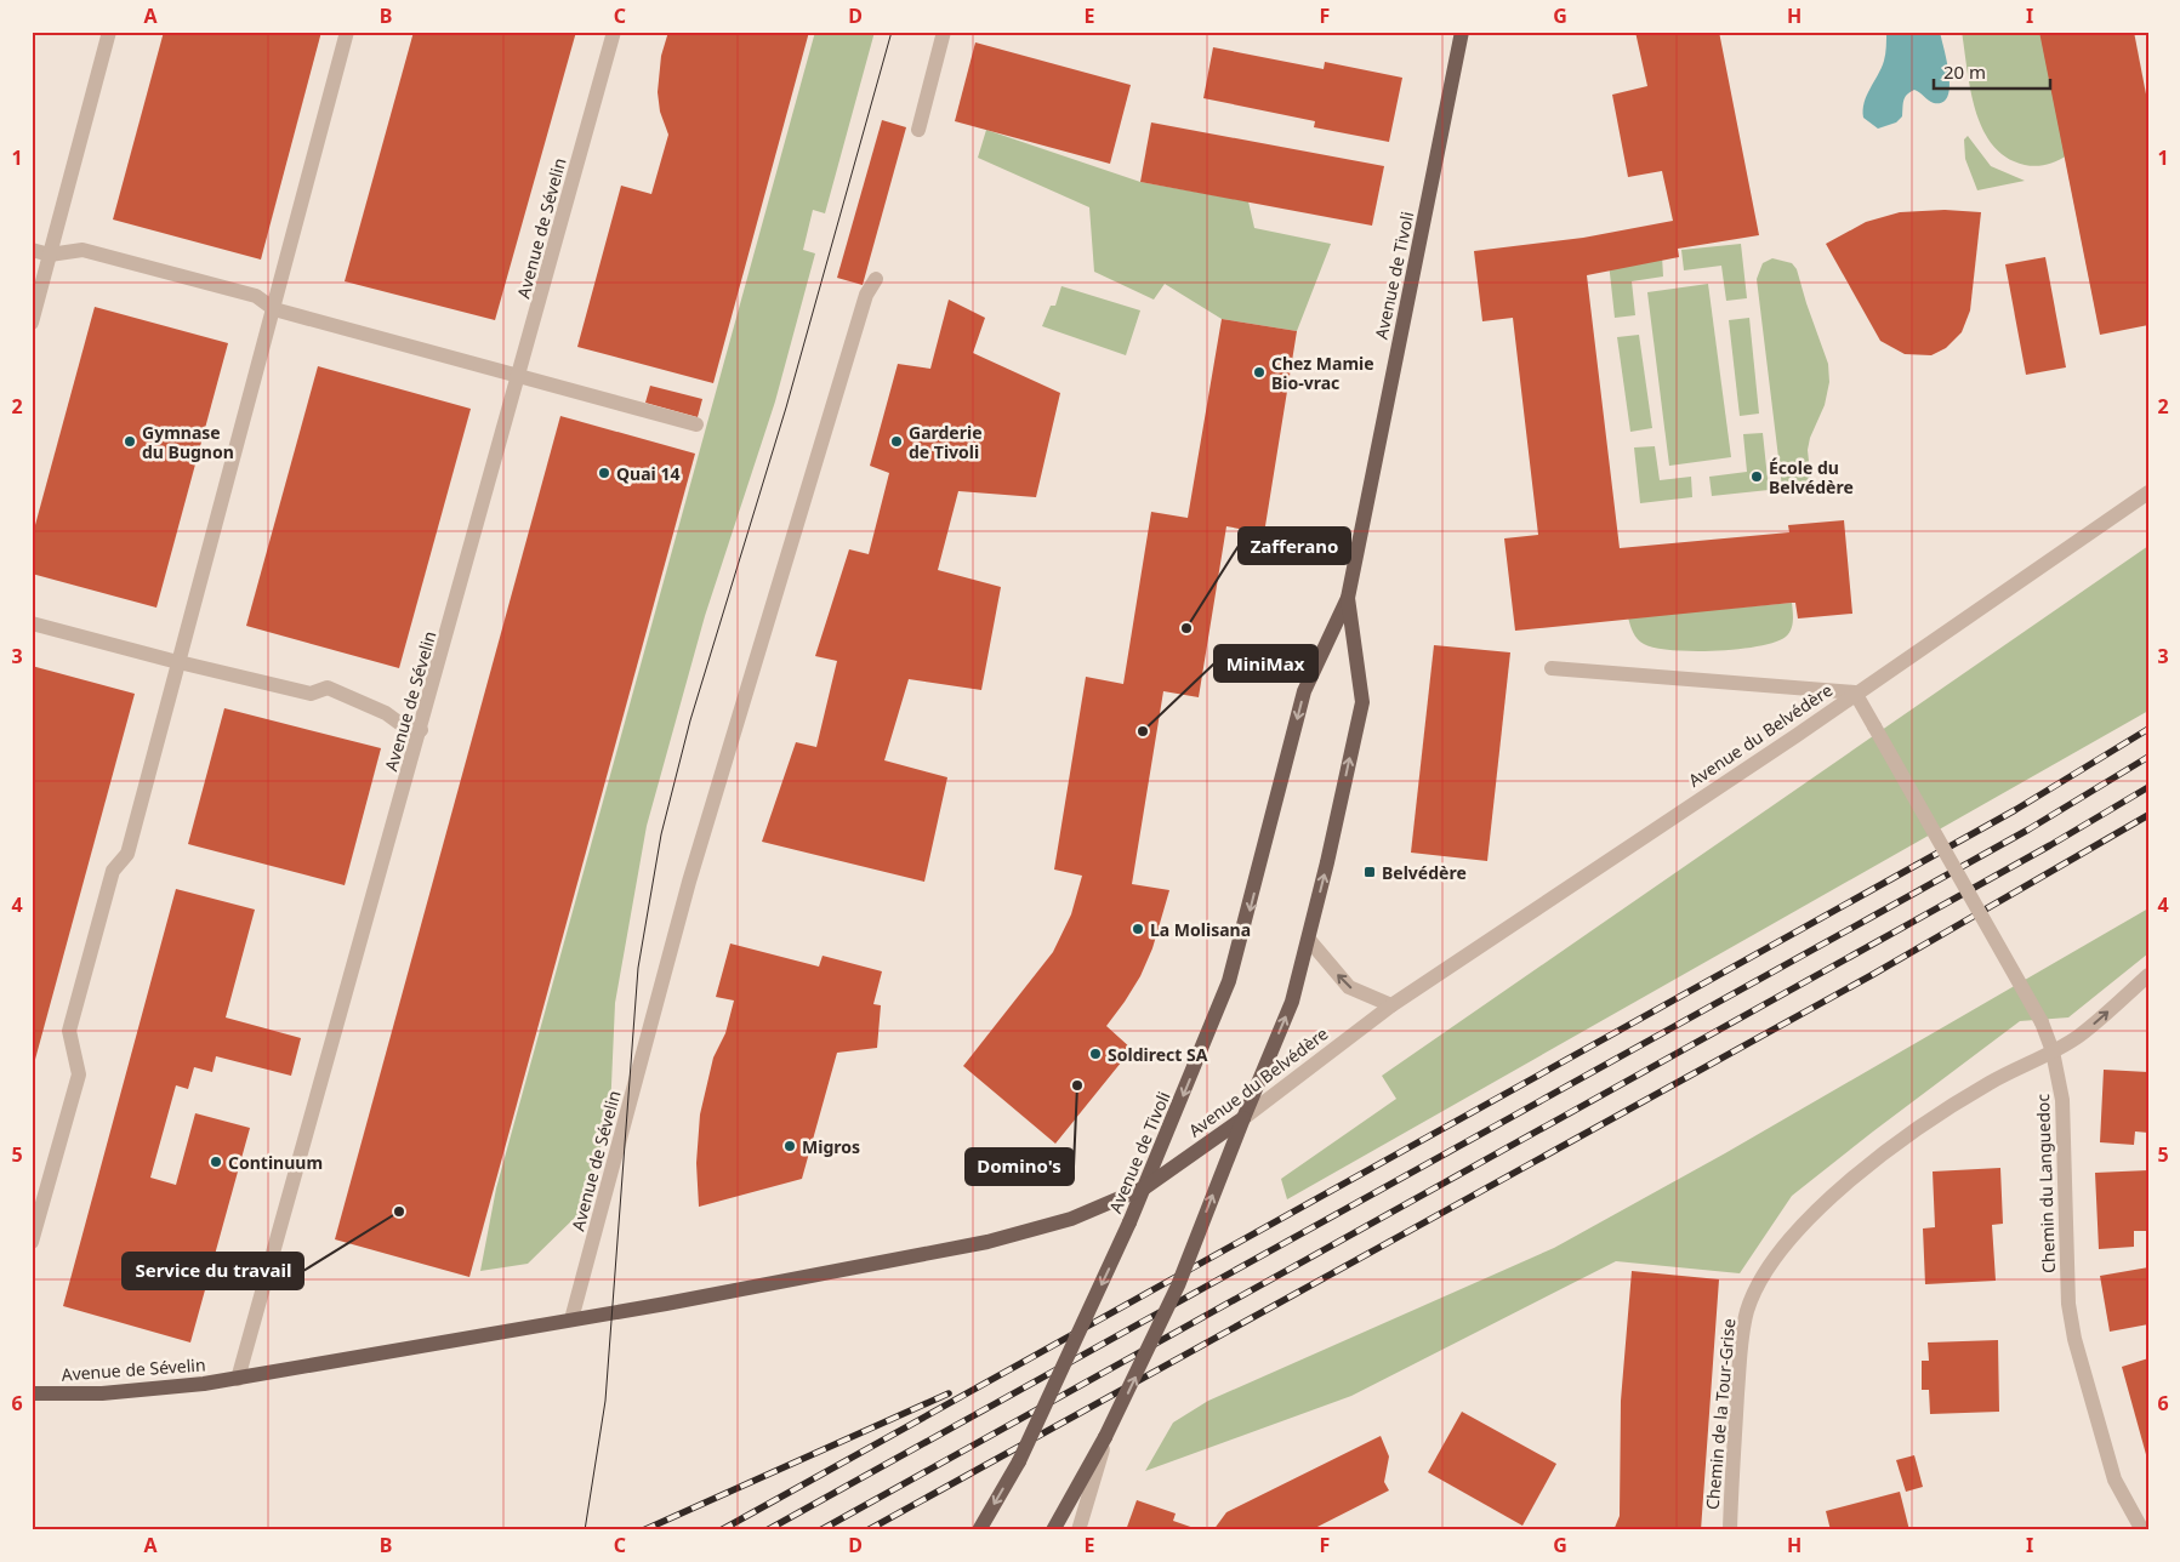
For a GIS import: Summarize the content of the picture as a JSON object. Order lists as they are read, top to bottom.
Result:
{
  "streets": {
    "main road": ["Avenue de Sévelin", "Avenue de Tivoli", "Avenue du Belvédère"],
    "street": ["Chemin du Languedoc", "Chemin de la Tour-Grise"]
  },
  "crossings": [
    ["Avenue de Sévelin", "Avenue de Tivoli"],
    ["Avenue de Sévelin", "Avenue du Belvédère"],
    ["Avenue de Tivoli", "Avenue du Belvédère"],
    ["Avenue du Belvédère", "Chemin du Languedoc"],
    ["Chemin du Languedoc", "Chemin de la Tour-Grise"]
  ],
  "places": {
    "other": [
      "Chez Mamie Bio-vrac",
      "Gymnase du Bugnon",
      "Garderie de Tivoli",
      "Quai 14",
      "École du Belvédère",
      "Zafferano",
      "MiniMax",
      "La Molisana",
      "Soldirect SA",
      "Domino's",
      "Migros",
      "Continuum",
      "Service du travail"
    ],
    "transit": ["Belvédère"]
  },
  "scale_bar": "20 m",
  "grid": {
    "columns": [
      "A",
      "B",
      "C",
      "D",
      "E",
      "F",
      "G",
      "H",
      "I"
    ],
    "rows": [
      "1",
      "2",
      "3",
      "4",
      "5",
      "6"
    ]
  }
}
